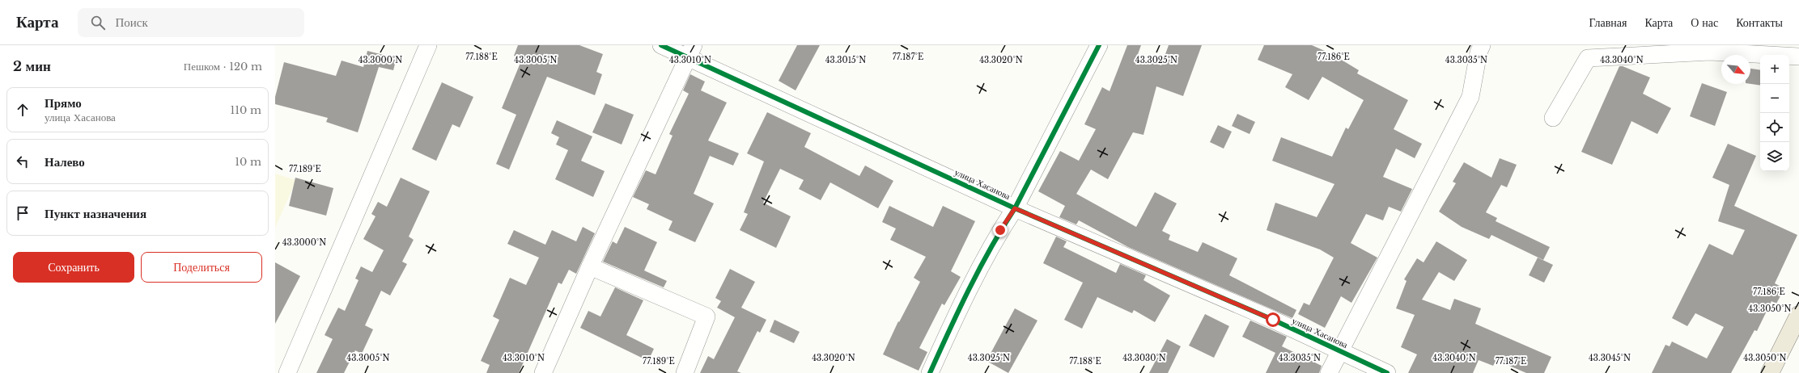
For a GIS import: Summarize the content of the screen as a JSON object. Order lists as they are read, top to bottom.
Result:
{
  "streets": {
    "street": ["улица Хасанова"]
  },
  "north": "bottom right",
  "page": {
    "header": "Карта",
    "search": "Поиск",
    "nav": [
      "Главная",
      "Карта",
      "О нас",
      "Контакты"
    ],
    "heading": ["2 мин", "Пешком · 120 m"],
    "map_buttons": ["+", "−"],
    "list": [
      ["Прямо", "улица Хасанова", "110 m"],
      ["Налево", "10 m"],
      "Пункт назначения"
    ],
    "buttons": ["Сохранить", "Поделиться"]
  },
  "coordinates": [
    "77.186°E",
    "77.188°E",
    "77.187°E",
    "43.3000°N",
    "43.3005°N",
    "43.3010°N",
    "43.3015°N",
    "43.3020°N",
    "43.3025°N",
    "43.3035°N",
    "43.3040°N",
    "77.189°E",
    "43.3050°N",
    "43.3030°N",
    "43.3045°N"
  ]
}
